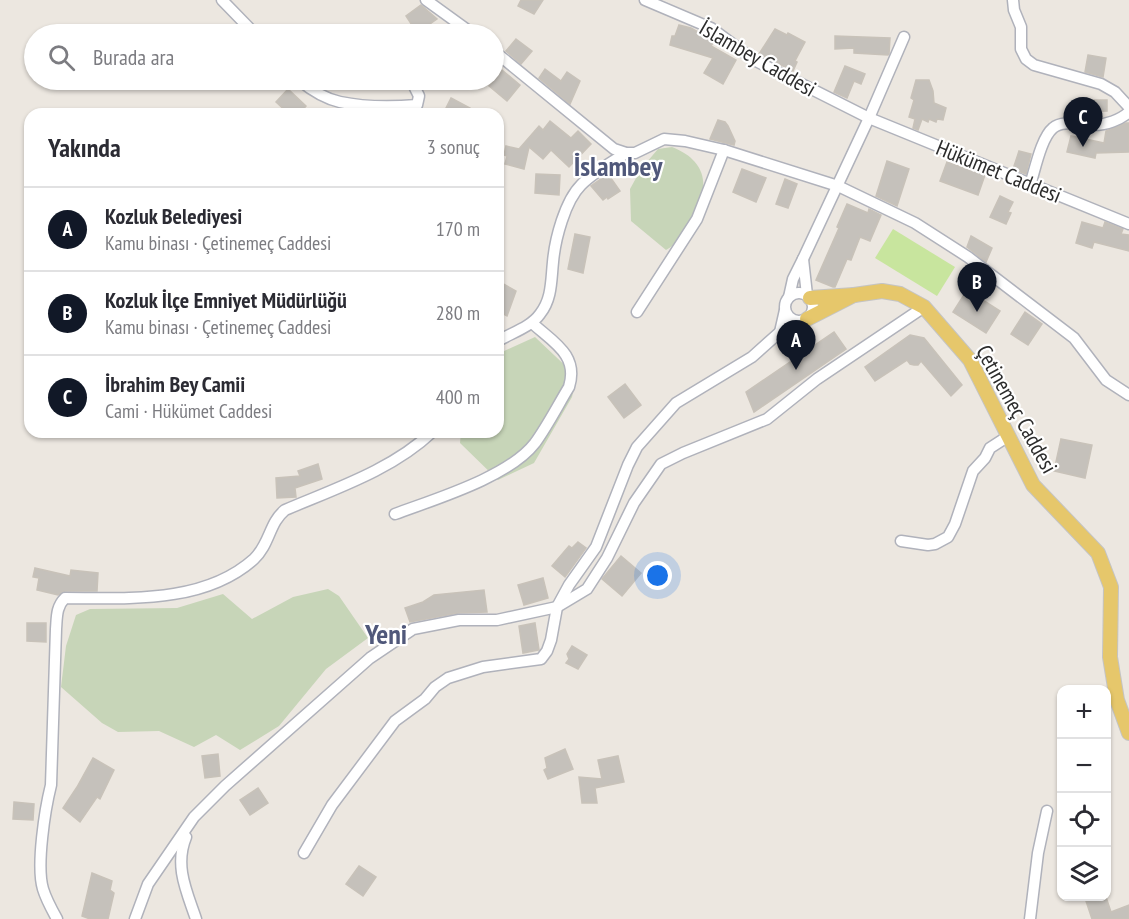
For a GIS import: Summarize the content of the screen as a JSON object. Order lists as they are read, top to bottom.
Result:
{
  "streets": {
    "main road": ["Çetinemeç Caddesi"],
    "street": ["İslambey Caddesi", "Hükümet Caddesi"]
  },
  "crossings": [
    ["İslambey Caddesi", "Hükümet Caddesi"]
  ],
  "districts": ["İslambey", "Yeni"],
  "page": {
    "search": "Burada ara",
    "pins": ["C", "B", "A"],
    "heading": ["Yakında", "3 sonuç"],
    "list": [
      {
        "mark": "A",
        "name": "Kozluk Belediyesi",
        "note": "Kamu binası · Çetinemeç Caddesi",
        "value": "170 m"
      },
      {
        "mark": "B",
        "name": "Kozluk İlçe Emniyet Müdürlüğü",
        "note": "Kamu binası · Çetinemeç Caddesi",
        "value": "280 m"
      },
      {
        "mark": "C",
        "name": "İbrahim Bey Camii",
        "note": "Cami · Hükümet Caddesi",
        "value": "400 m"
      }
    ],
    "map_buttons": ["+", "−"]
  }
}
